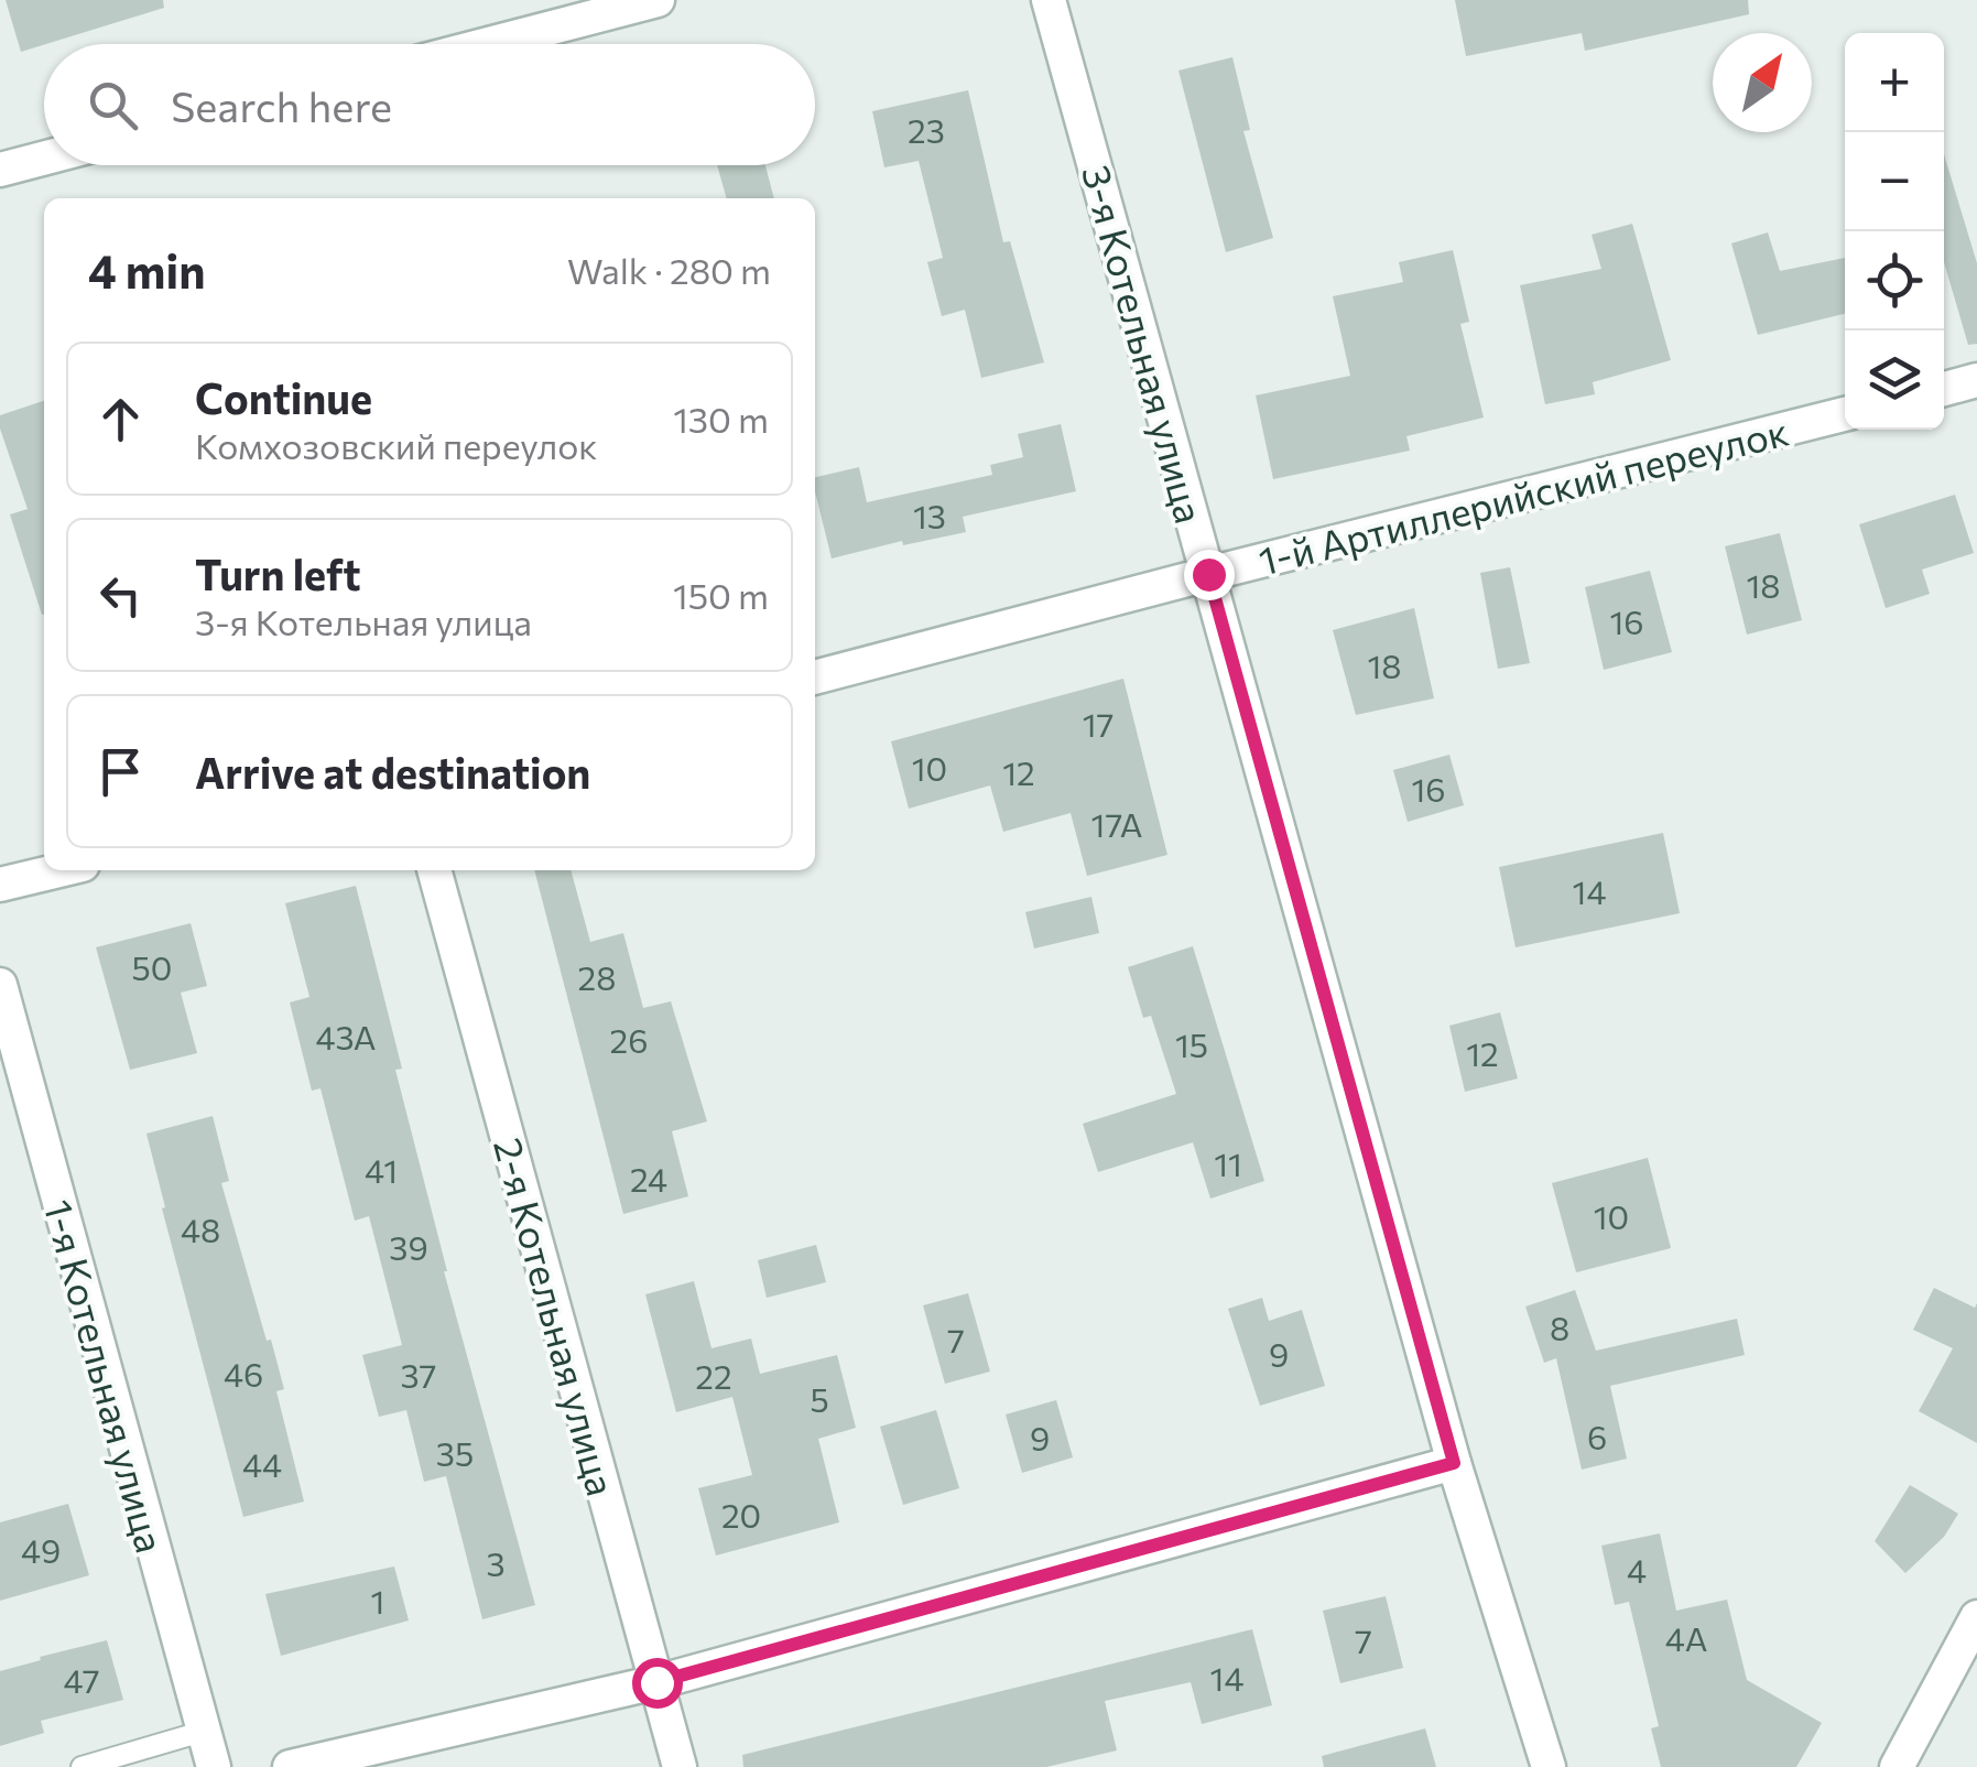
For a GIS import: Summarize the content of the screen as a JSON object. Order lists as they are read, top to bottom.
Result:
{
  "streets": {
    "street": [
      "3-я Котельная улица",
      "1-й Артиллерийский переулок",
      "2-я Котельная улица",
      "1-я Котельная улица"
    ]
  },
  "crossings": [
    ["3-я Котельная улица", "1-й Артиллерийский переулок"]
  ],
  "house_numbers": [
    "23",
    "13",
    "18",
    "16",
    "18",
    "17",
    "10",
    "12",
    "16",
    "17А",
    "14",
    "50",
    "28",
    "43А",
    "26",
    "15",
    "12",
    "11",
    "41",
    "24",
    "10",
    "48",
    "39",
    "8",
    "7",
    "9",
    "46",
    "37",
    "22",
    "5",
    "6",
    "9",
    "35",
    "44",
    "20",
    "49",
    "3",
    "4",
    "1",
    "4А",
    "7",
    "14",
    "47"
  ],
  "north": "top right",
  "page": {
    "map_buttons": ["+", "−"],
    "search": "Search here",
    "heading": ["4 min", "Walk · 280 m"],
    "list": [
      ["Continue", "Комхозовский переулок", "130 m"],
      ["Turn left", "3-я Котельная улица", "150 m"],
      "Arrive at destination"
    ]
  }
}
